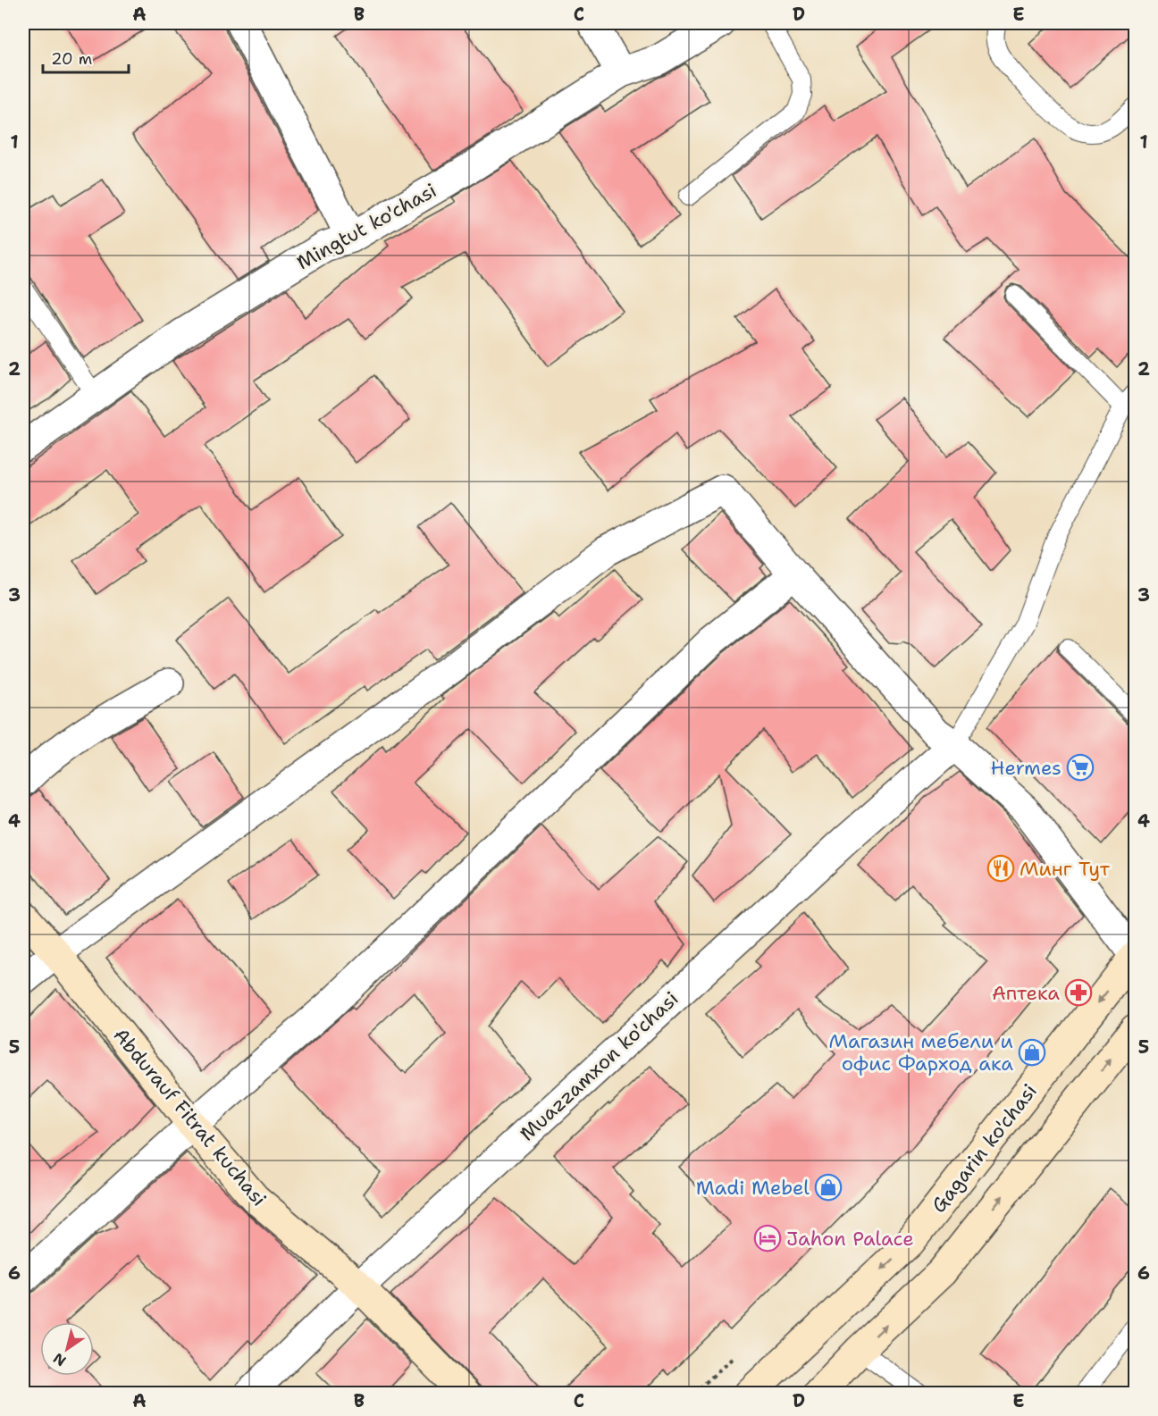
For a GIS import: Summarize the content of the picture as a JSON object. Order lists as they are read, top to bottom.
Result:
{
  "streets": {
    "main road": ["Abdurauf Fitrat kuchasi", "Gagarin ko'chasi"],
    "street": ["Mingtut ko'chasi", "Muazzamxon ko'chasi"]
  },
  "crossings": [
    ["Muazzamxon ko'chasi", "Abdurauf Fitrat kuchasi"]
  ],
  "places": {
    "supermarket": ["Hermes"],
    "restaurant": ["Минг Тут"],
    "pharmacy": ["Аптека"],
    "shop": ["Магазин мебели и офис Фарход ака", "Madi Mebel"],
    "hotel": ["Jahon Palace"]
  },
  "scale_bar": "20 m",
  "north": "bottom left",
  "grid": {
    "columns": [
      "A",
      "B",
      "C",
      "D",
      "E"
    ],
    "rows": [
      "1",
      "2",
      "3",
      "4",
      "5",
      "6"
    ]
  }
}
